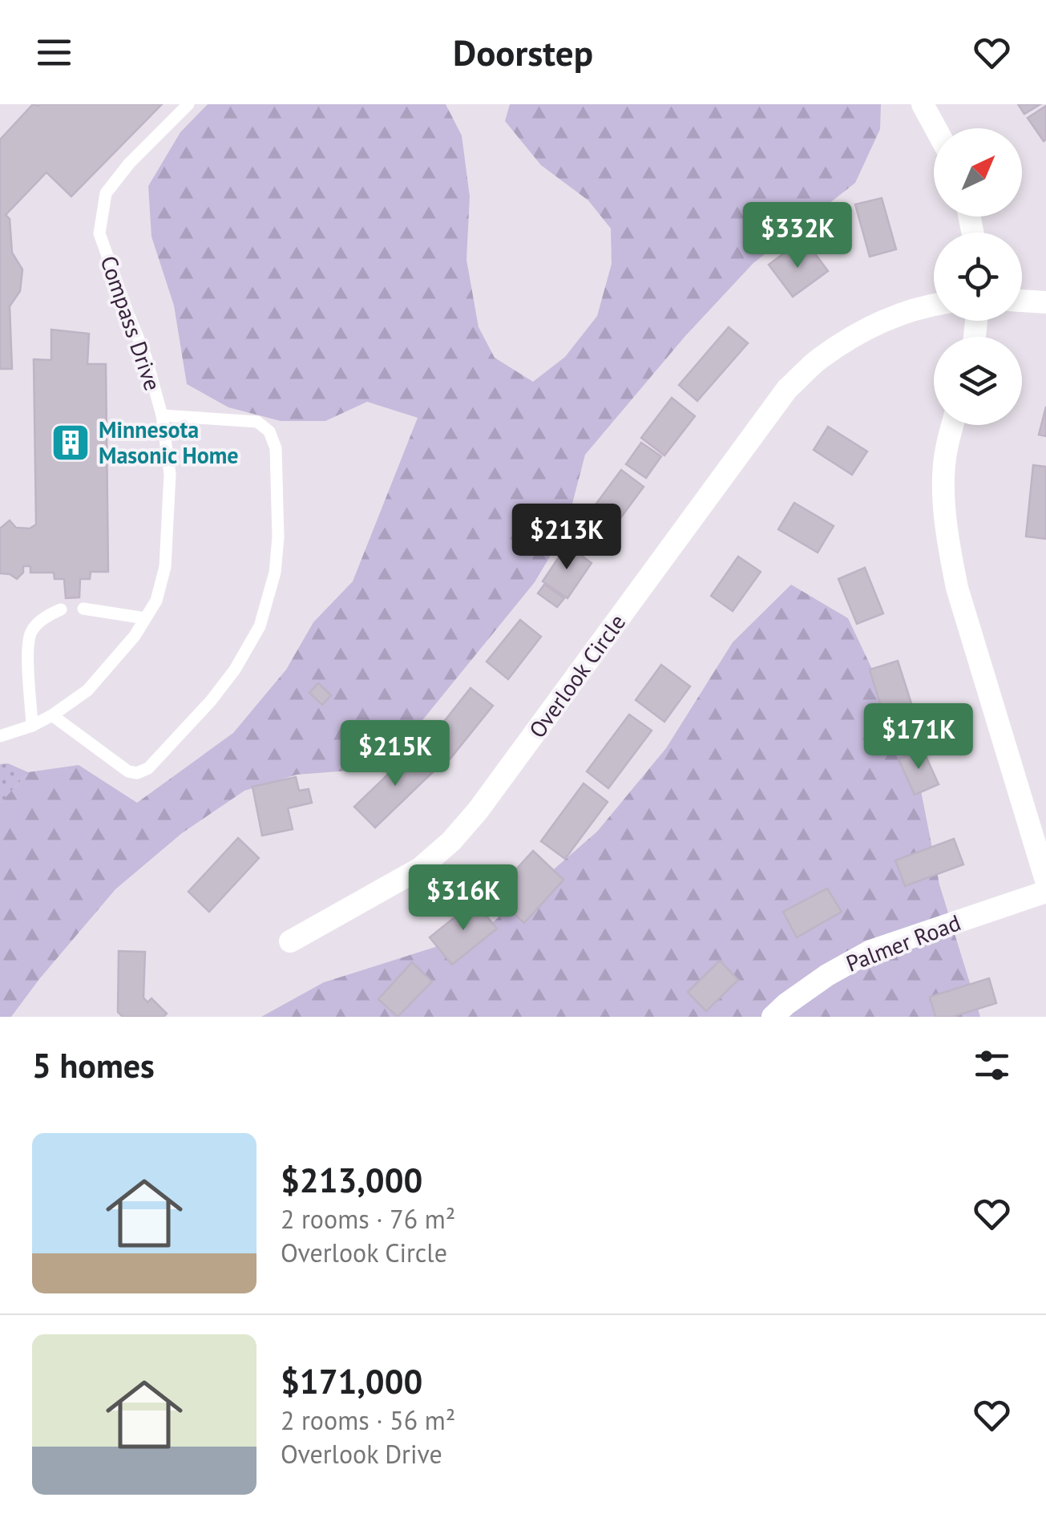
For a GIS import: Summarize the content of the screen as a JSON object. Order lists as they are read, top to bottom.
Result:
{
  "streets": {
    "street": ["Overlook Circle", "Palmer Road"],
    "lane": ["Compass Drive"]
  },
  "places": {
    "building": ["Minnesota Masonic Home"]
  },
  "north": "top right",
  "page": {
    "header": "Doorstep",
    "price": [
      "$332K",
      "$213K",
      "$171K",
      "$215K",
      "$316K"
    ],
    "heading": "5 homes",
    "list": [
      {
        "name": "$213,000",
        "note": "2 rooms · 76 m² · Overlook Circle"
      },
      {
        "name": "$171,000",
        "note": "2 rooms · 56 m² · Overlook Drive"
      }
    ]
  }
}
